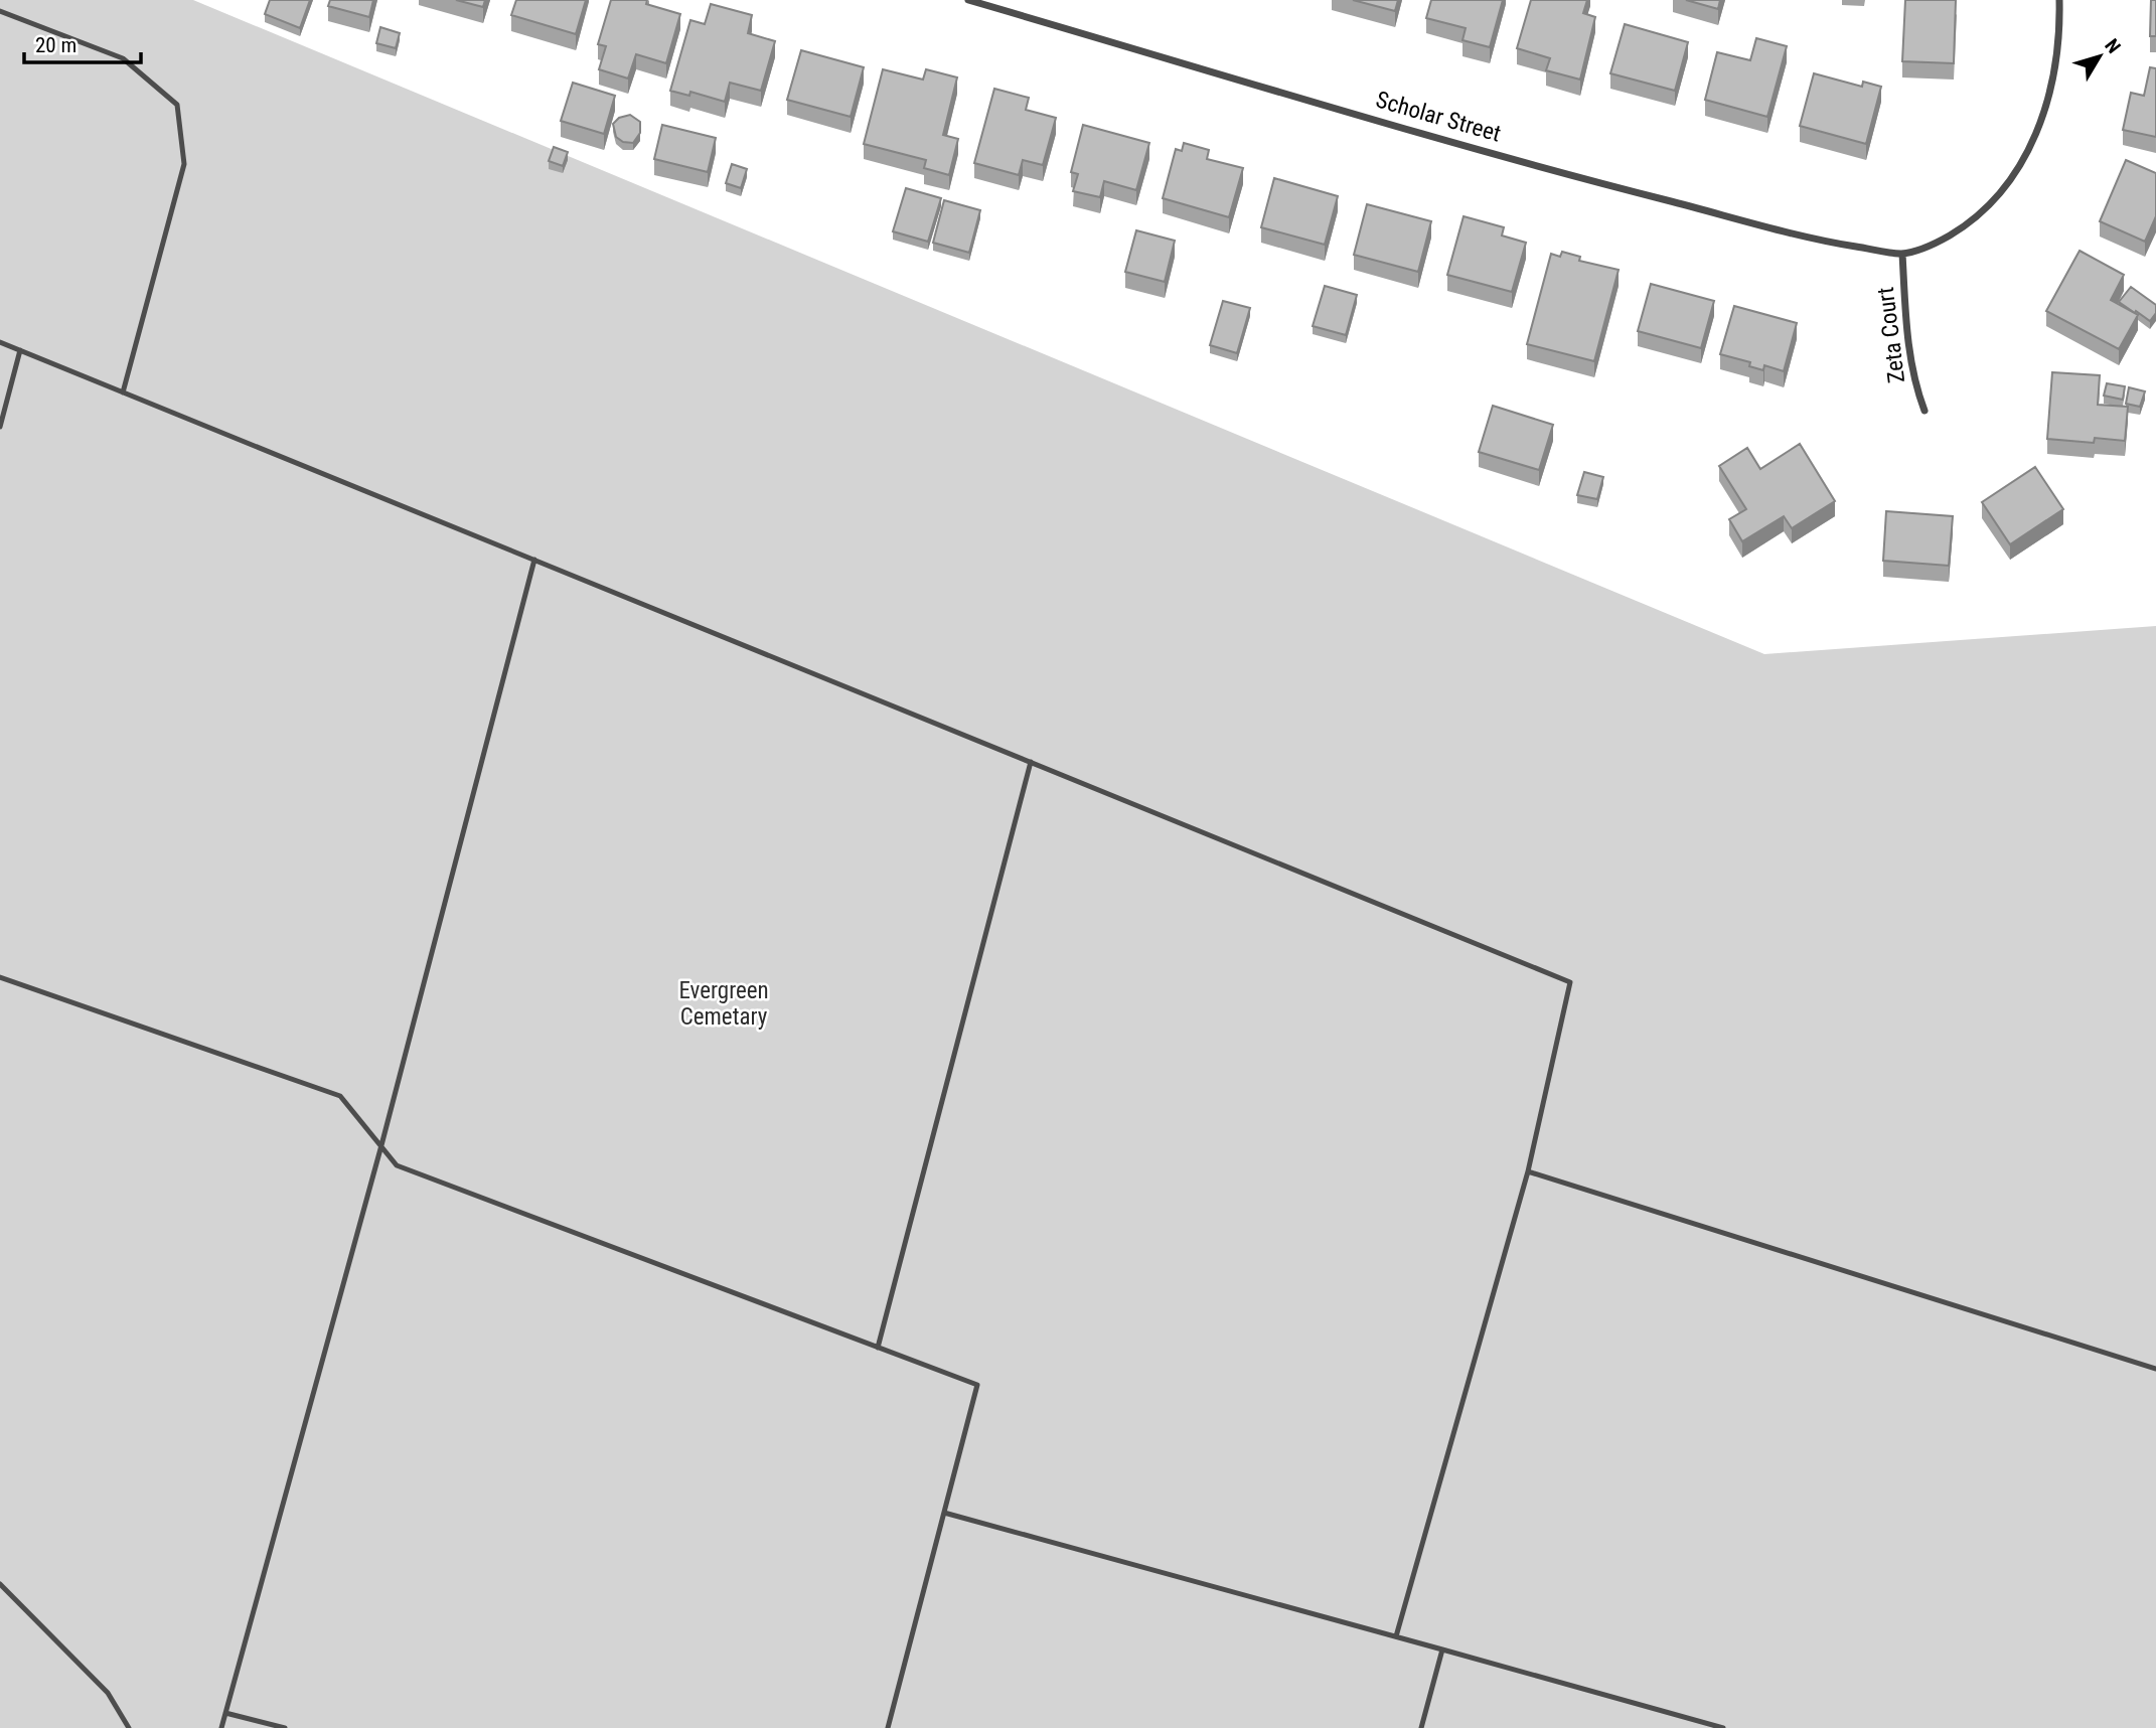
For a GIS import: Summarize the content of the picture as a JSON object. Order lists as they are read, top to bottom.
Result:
{
  "streets": {
    "street": ["Scholar Street", "Zeta Court"]
  },
  "crossings": [
    ["Scholar Street", "Zeta Court"]
  ],
  "parks": ["Evergreen Cemetary"],
  "scale_bar": "20 m",
  "north": "top right"
}
